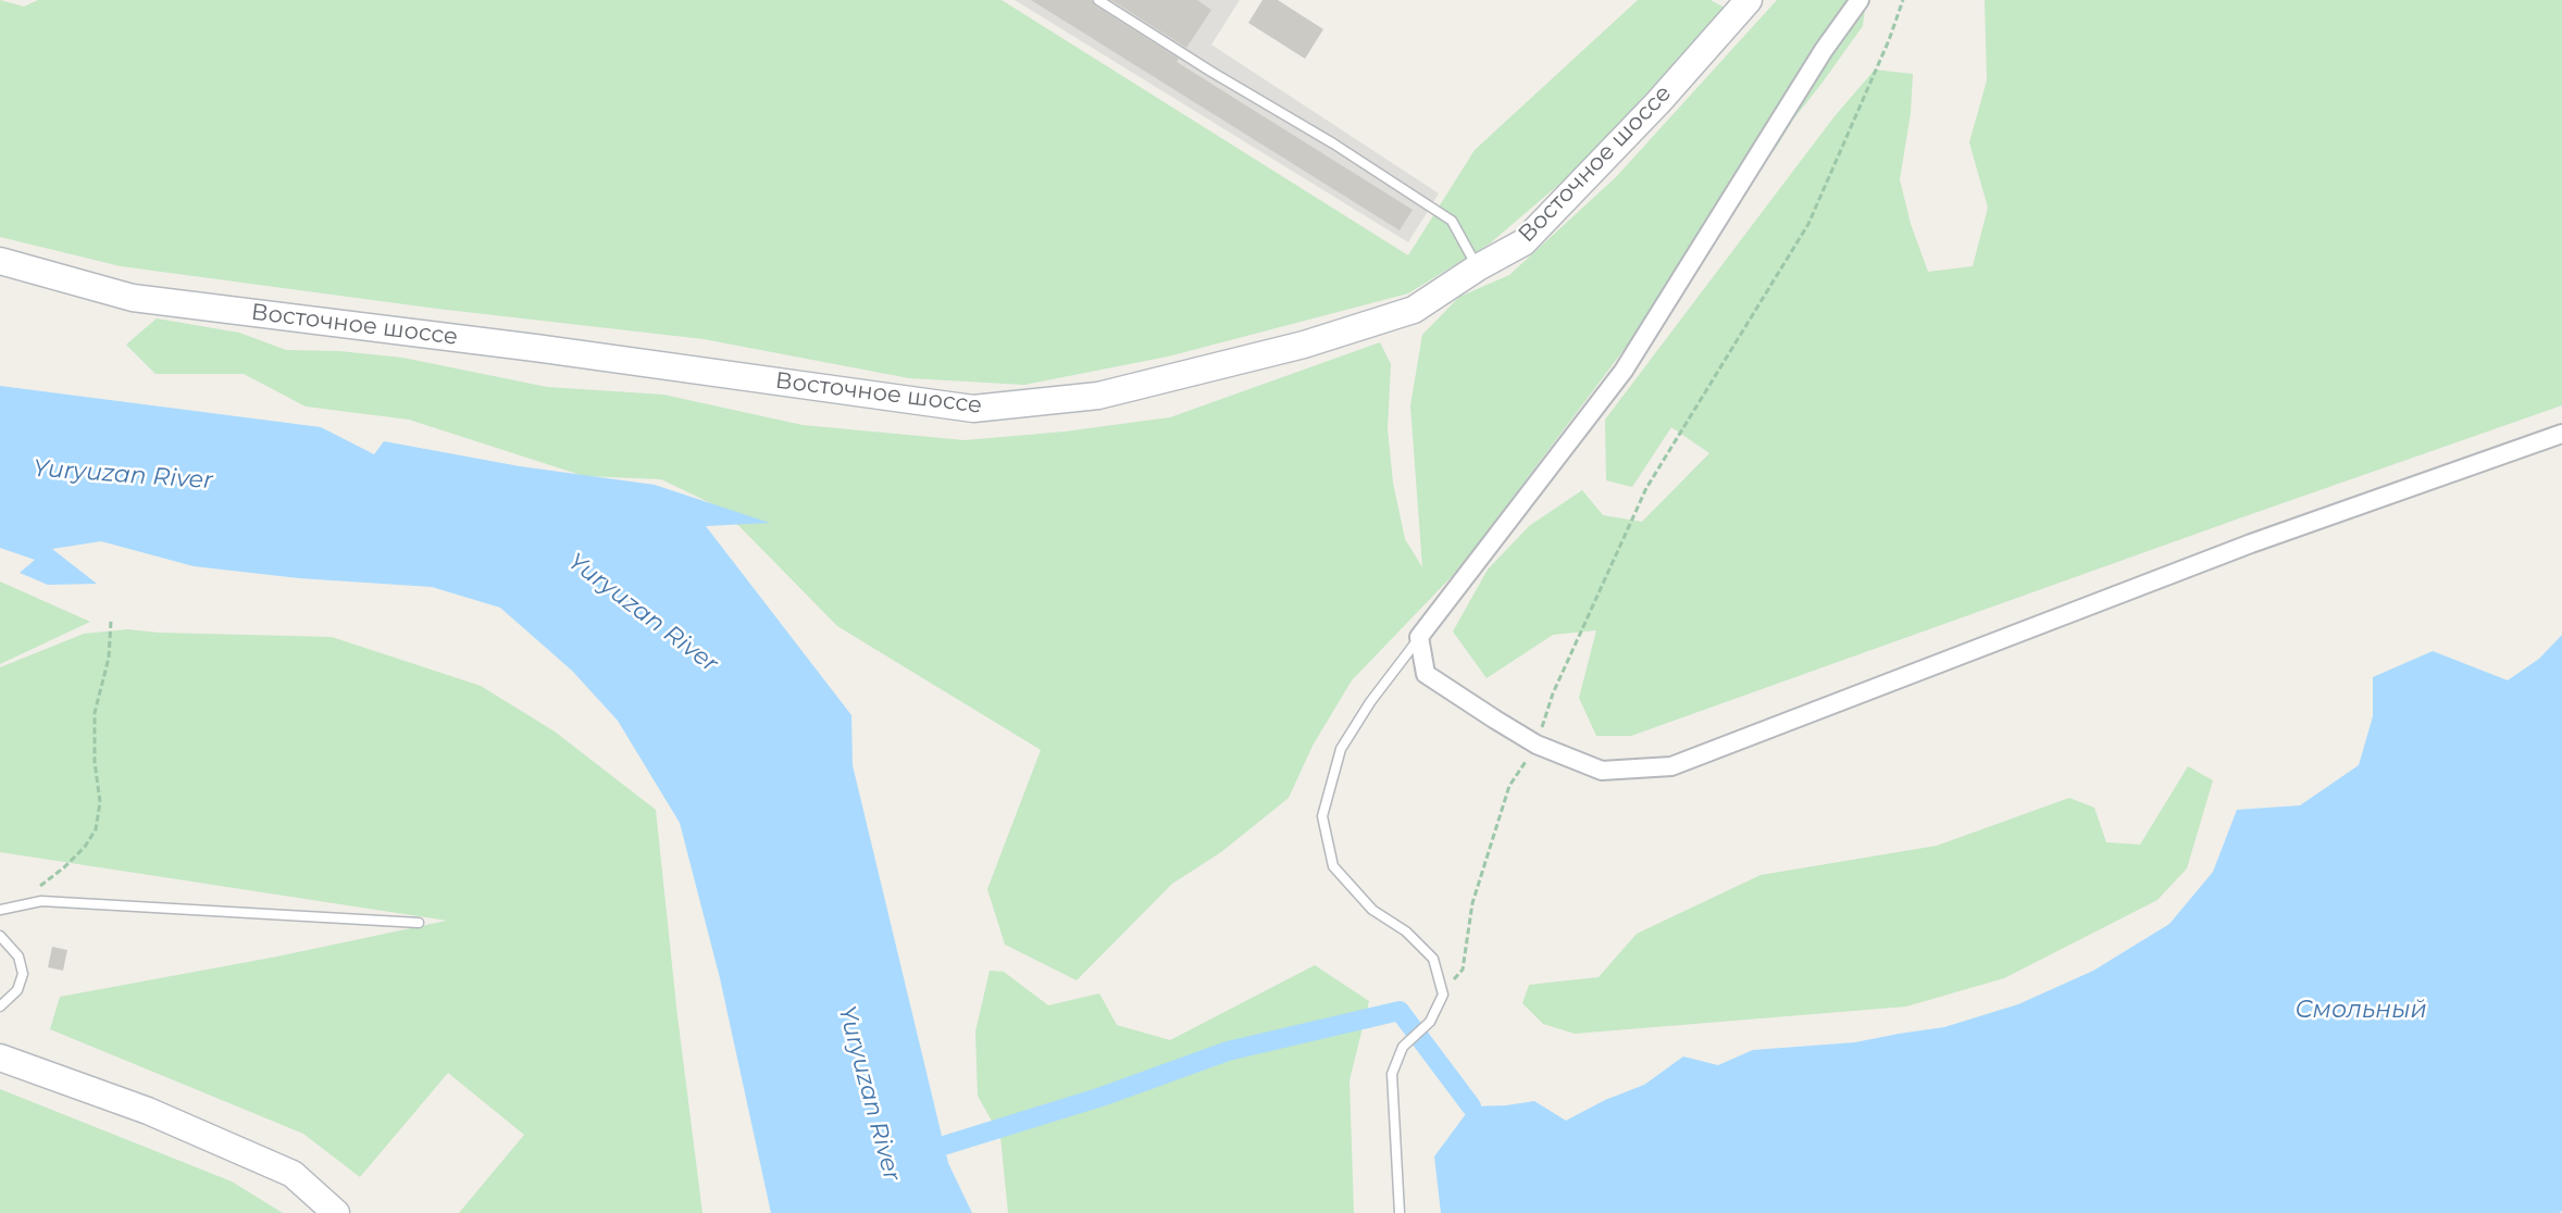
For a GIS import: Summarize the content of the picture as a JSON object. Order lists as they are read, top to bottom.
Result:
{
  "streets": {
    "main road": ["Восточное шоссе"]
  },
  "water": ["Yuryuzan River", "Смольный"]
}
